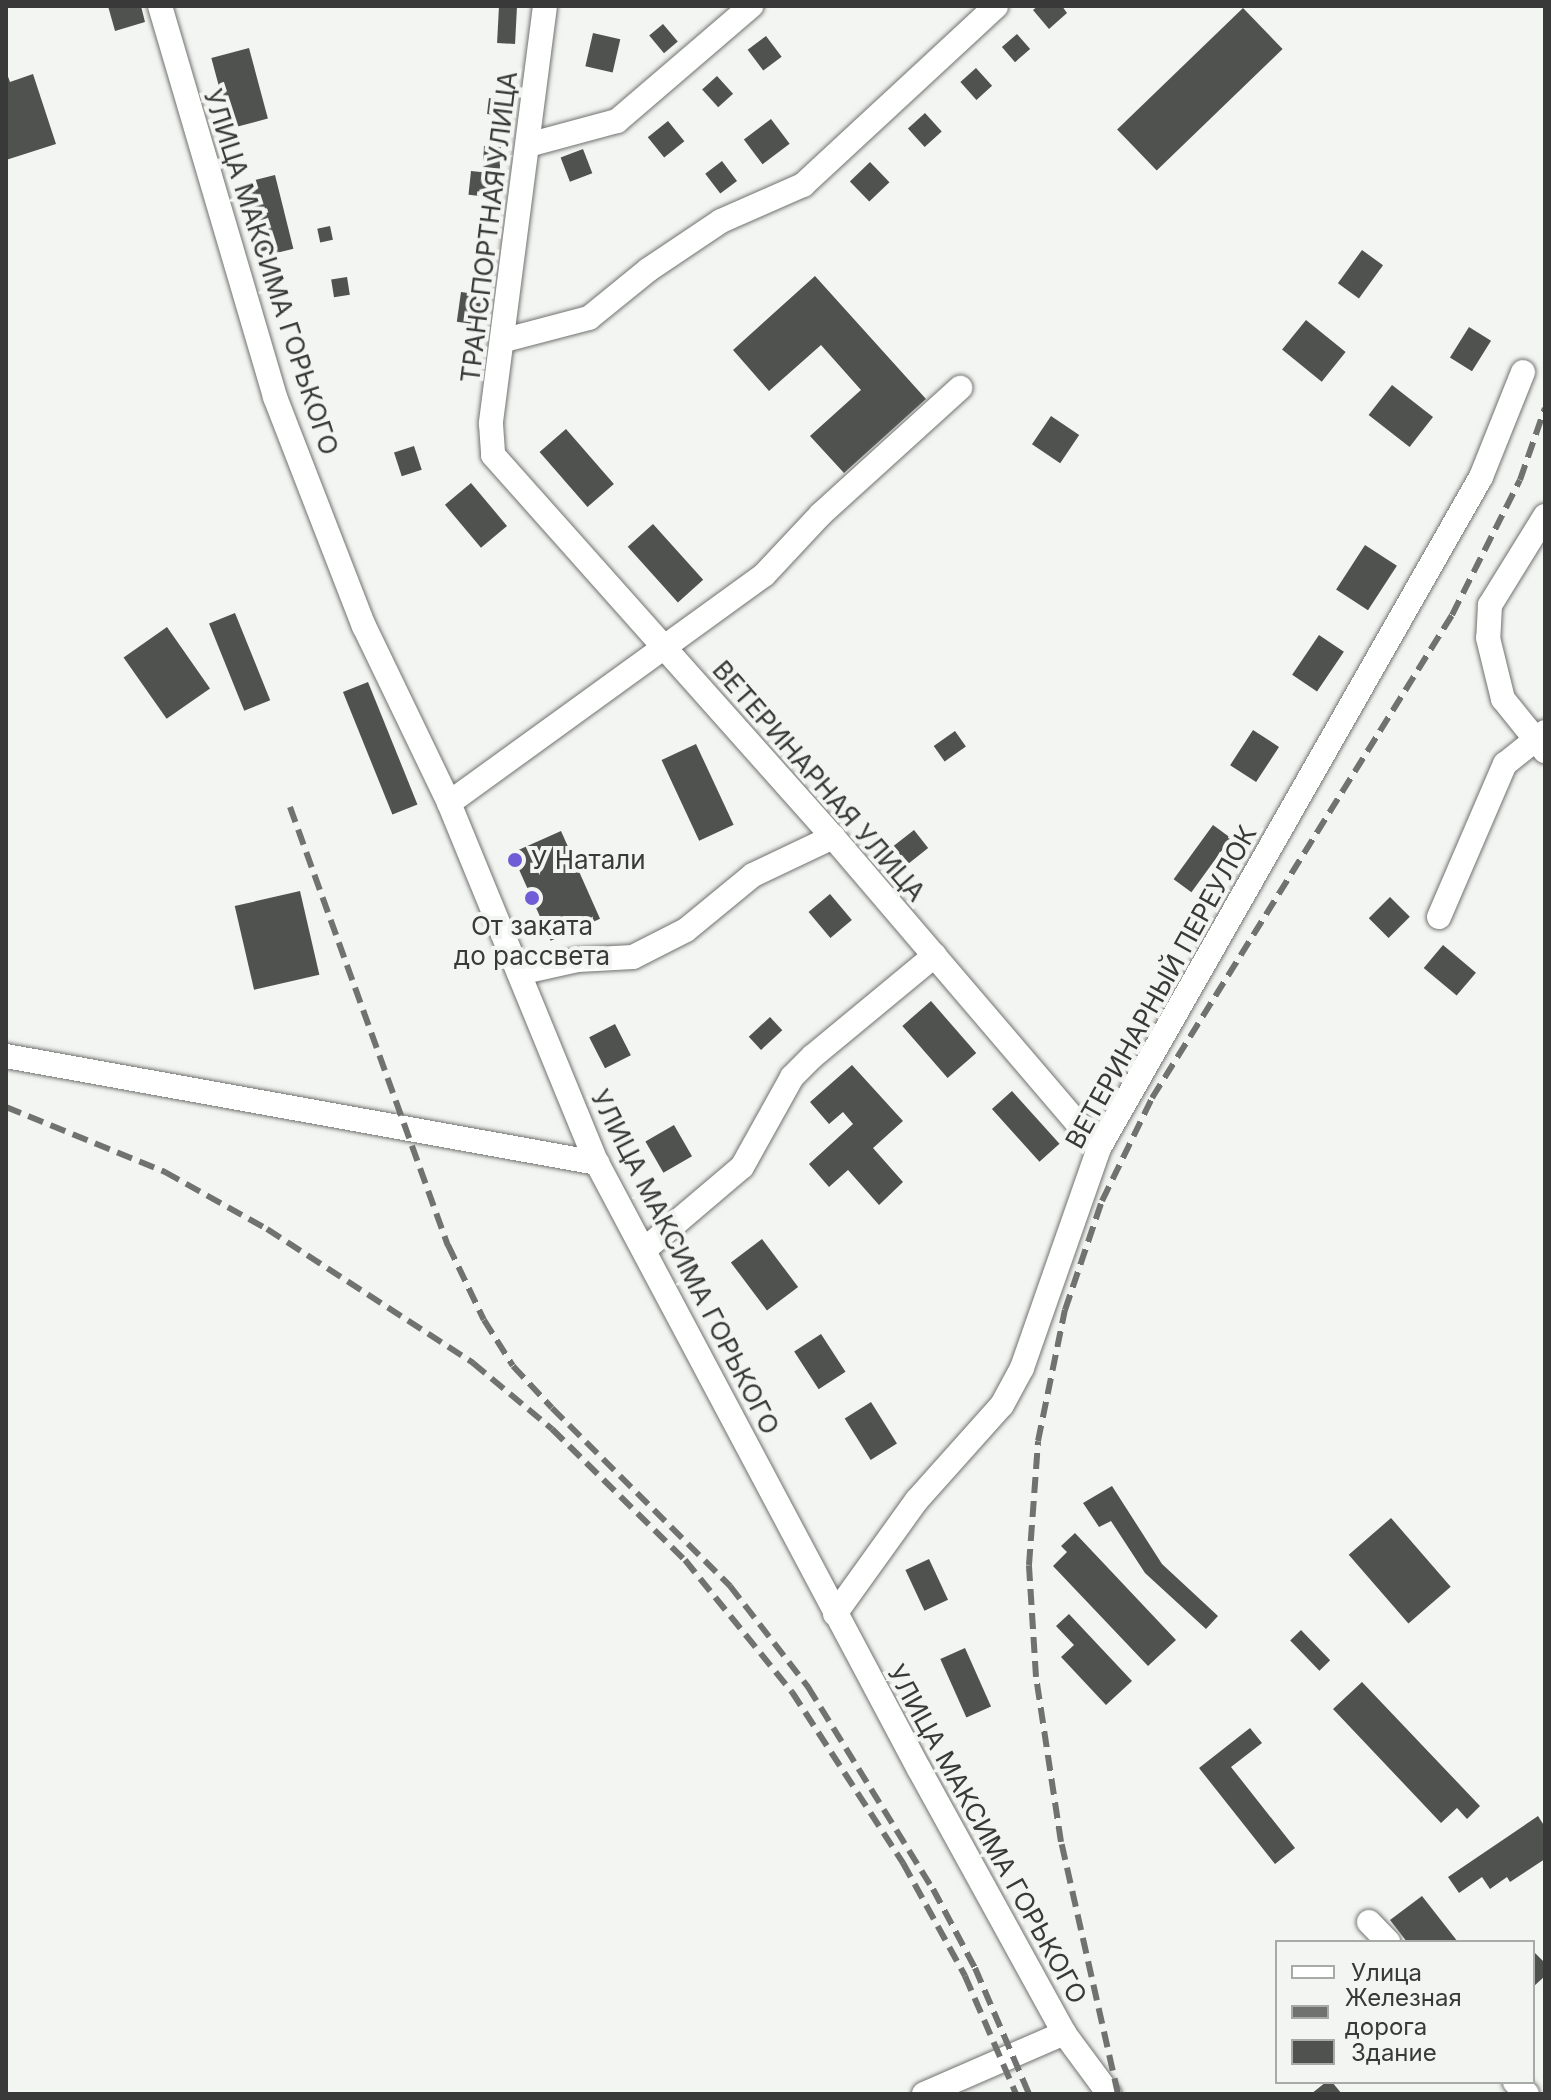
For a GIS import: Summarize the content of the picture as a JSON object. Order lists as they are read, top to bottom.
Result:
{
  "streets": {
    "street": [
      "ТРАНСПОРТНАЯ УЛИЦА",
      "УЛИЦА МАКСИМА ГОРЬКОГО",
      "ВЕТЕРИНАРНАЯ УЛИЦА",
      "ВЕТЕРИНАРНЫЙ ПЕРЕУЛОК"
    ]
  },
  "crossings": [
    ["ТРАНСПОРТНАЯ УЛИЦА", "ВЕТЕРИНАРНАЯ УЛИЦА"],
    ["УЛИЦА МАКСИМА ГОРЬКОГО", "ВЕТЕРИНАРНЫЙ ПЕРЕУЛОК"],
    ["ВЕТЕРИНАРНАЯ УЛИЦА", "ВЕТЕРИНАРНЫЙ ПЕРЕУЛОК"]
  ],
  "places": ["У Натали", "От заката до рассвета"],
  "legend": ["Улица", "Железная дорога", "Здание"]
}
